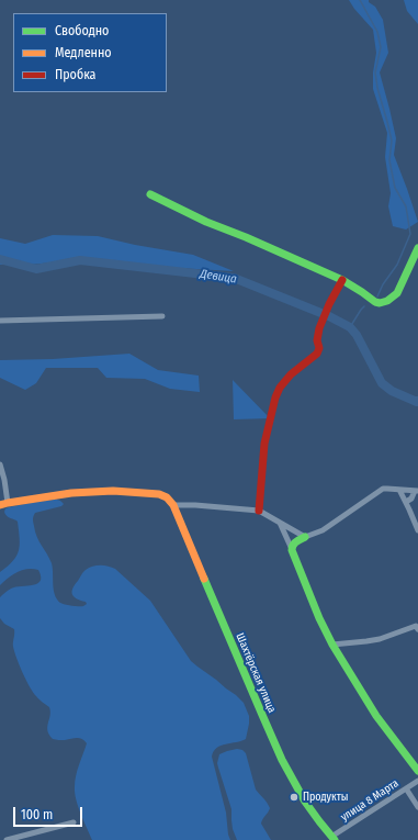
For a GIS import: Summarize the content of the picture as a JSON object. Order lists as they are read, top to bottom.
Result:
{
  "streets": {
    "street": ["Шахтёрская улица", "улица 8 Марта"]
  },
  "crossings": [
    ["Шахтёрская улица", "улица 8 Марта"]
  ],
  "water": ["Девица"],
  "places": ["Продукты"],
  "legend": ["Свободно", "Медленно", "Пробка"],
  "scale_bar": "100 m"
}
